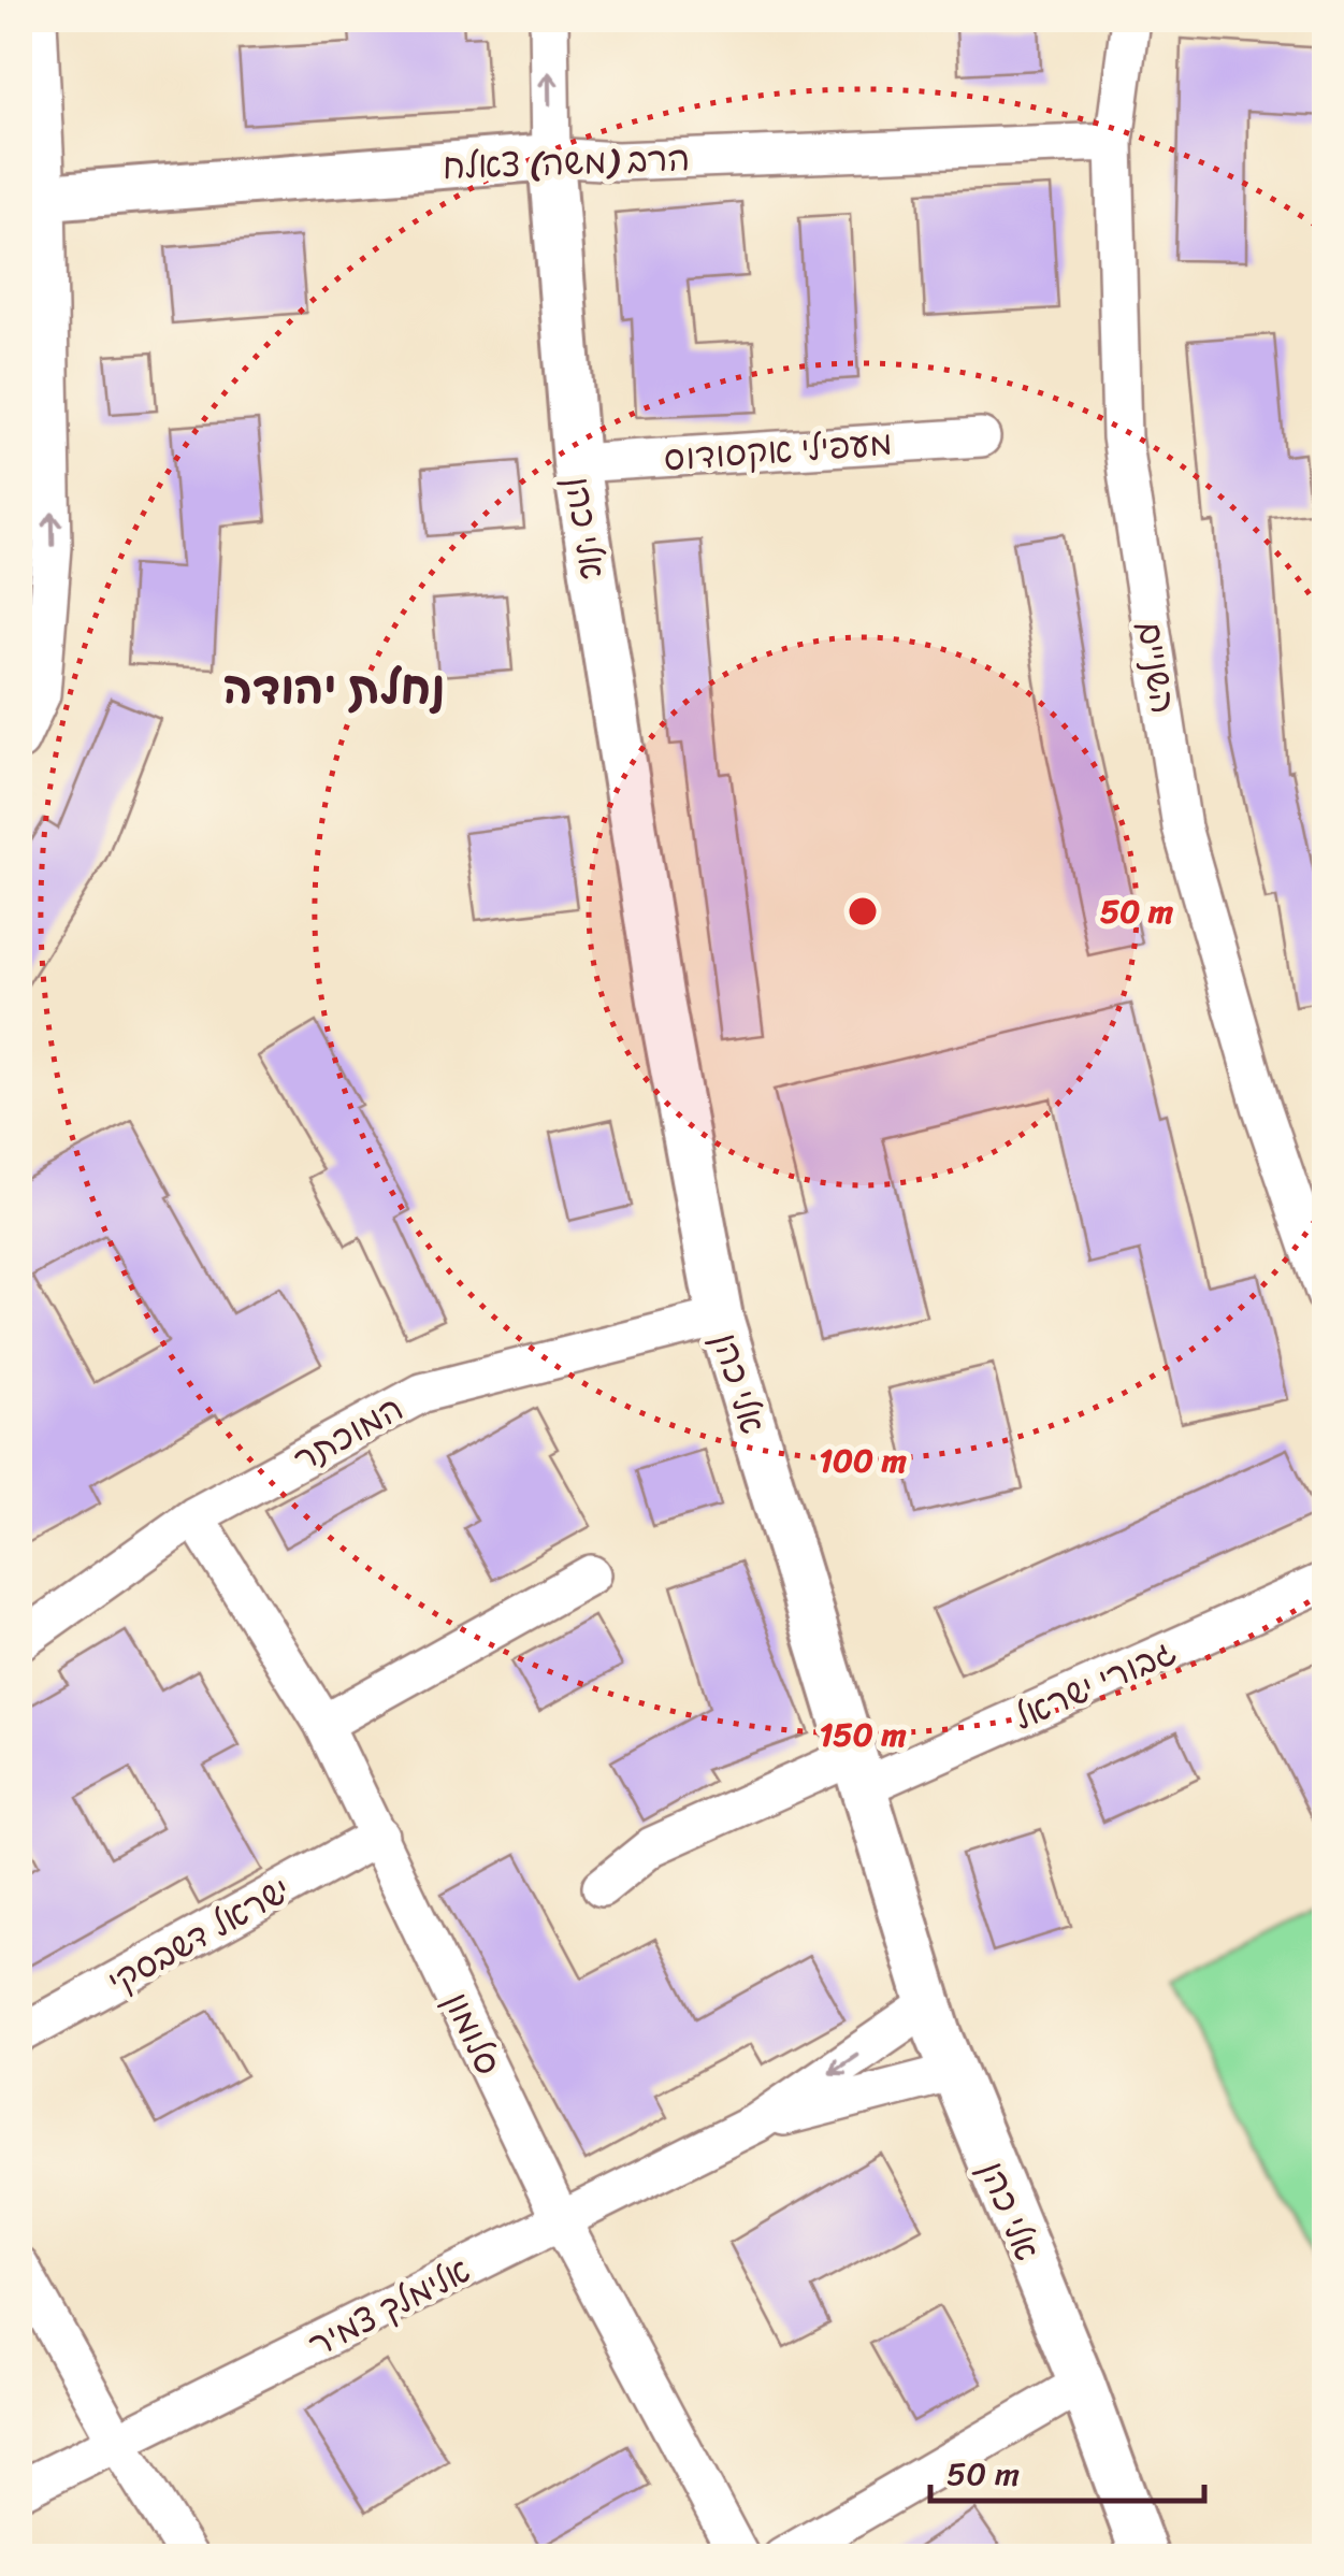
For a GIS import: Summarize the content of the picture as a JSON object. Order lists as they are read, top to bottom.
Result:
{
  "streets": {
    "street": [
      "הרב (משה) צאלח",
      "מעפילי אקסודוס",
      "אלי כהן",
      "השניים",
      "המוכתר",
      "גבורי ישראל",
      "ישראל דשבסקי",
      "סלומון",
      "אלימלך צמיר"
    ]
  },
  "crossings": [
    ["הרב (משה) צאלח", "אלי כהן"],
    ["הרב (משה) צאלח", "השניים"],
    ["מעפילי אקסודוס", "אלי כהן"],
    ["אלי כהן", "המוכתר"],
    ["אלי כהן", "גבורי ישראל"],
    ["אלי כהן", "אלימלך צמיר"],
    ["המוכתר", "סלומון"],
    ["ישראל דשבסקי", "סלומון"],
    ["סלומון", "אלימלך צמיר"]
  ],
  "districts": ["נחלת יהודה"],
  "scale_bar": "50 m",
  "rings": ["50 m", "100 m", "150 m"]
}
